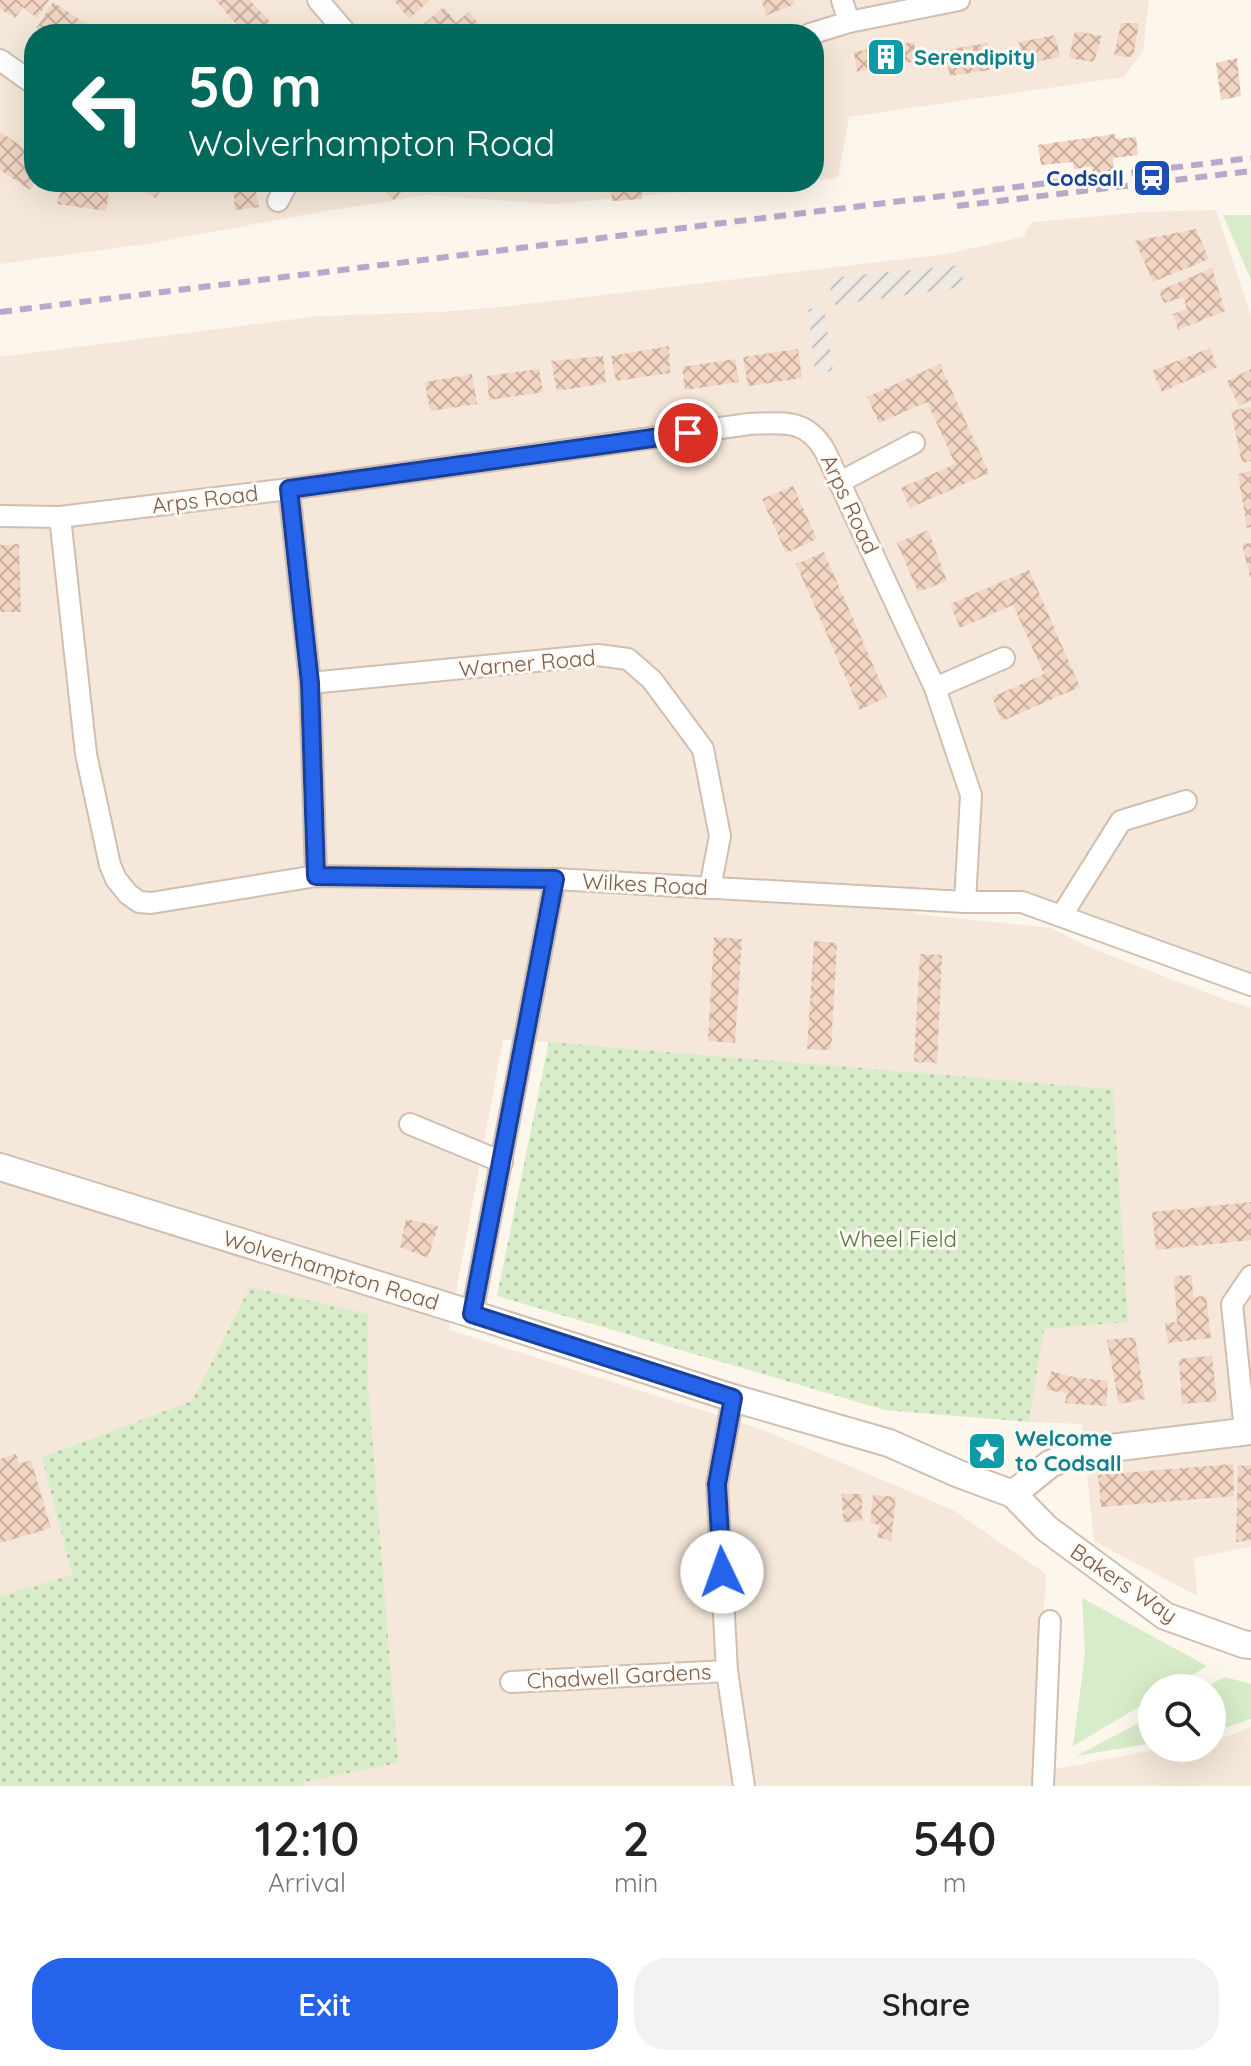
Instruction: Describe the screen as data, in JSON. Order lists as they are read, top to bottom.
{
  "streets": {
    "street": [
      "Arps Road",
      "Warner Road",
      "Wilkes Road",
      "Wolverhampton Road",
      "Bakers Way",
      "Chadwell Gardens"
    ]
  },
  "crossings": [
    ["Arps Road", "Wilkes Road"],
    ["Warner Road", "Wilkes Road"],
    ["Wolverhampton Road", "Bakers Way"]
  ],
  "parks": ["Wheel Field"],
  "places": {
    "building": ["Serendipity"],
    "station": ["Codsall"],
    "place": ["Welcome to Codsall"]
  },
  "page": {
    "turn": ["50 m", "Wolverhampton Road"],
    "eta": [
      "12:10",
      "Arrival",
      "2",
      "min",
      "540",
      "m"
    ],
    "buttons": ["Exit", "Share"]
  }
}
